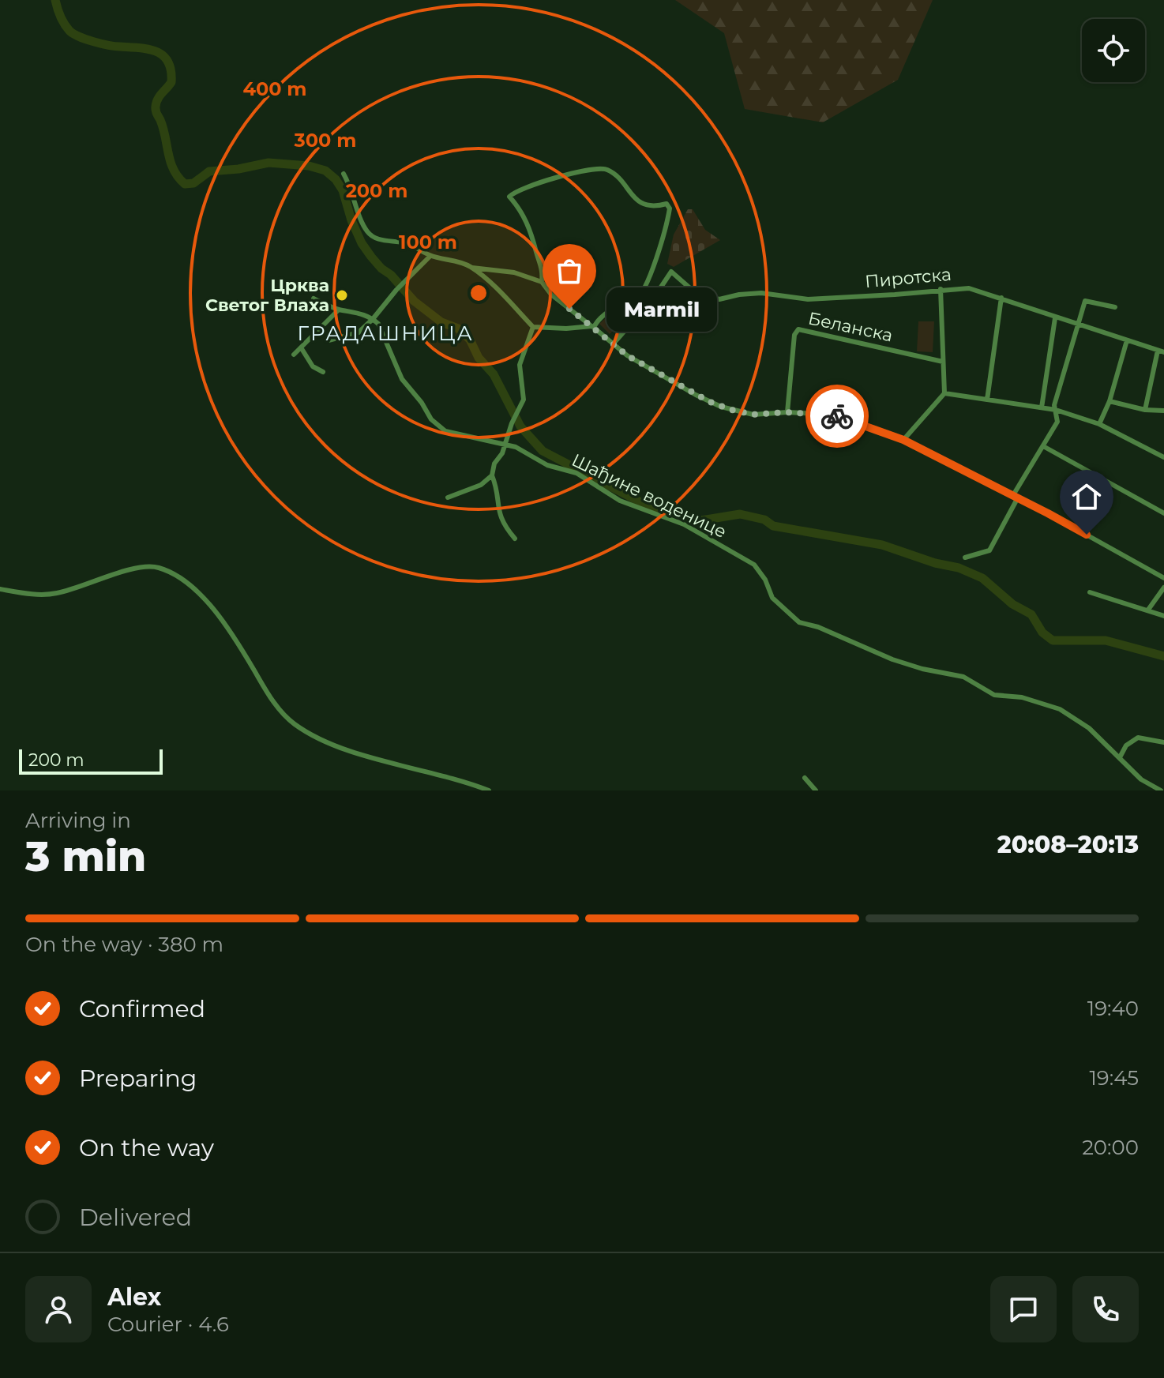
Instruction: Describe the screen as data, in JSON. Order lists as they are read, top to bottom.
{
  "streets": {
    "street": ["Пиротска", "Беланска", "Шађине воденице"]
  },
  "districts": ["ГРАДАШНИЦА"],
  "places": ["Црква Светог Влаха", "Marmil"],
  "scale_bar": "200 m",
  "page": {
    "bubble": "Marmil",
    "scale": "200 m",
    "heading": ["3 min", "Arriving in", "20:08–20:13"],
    "panel": ["Alex", "Courier · 4.6"],
    "bar": "On the way · 380 m",
    "list": [
      ["Confirmed", "19:40"],
      ["Preparing", "19:45"],
      ["On the way", "20:00"],
      "Delivered"
    ]
  },
  "rings": [
    "400 m",
    "300 m",
    "200 m",
    "100 m"
  ]
}
